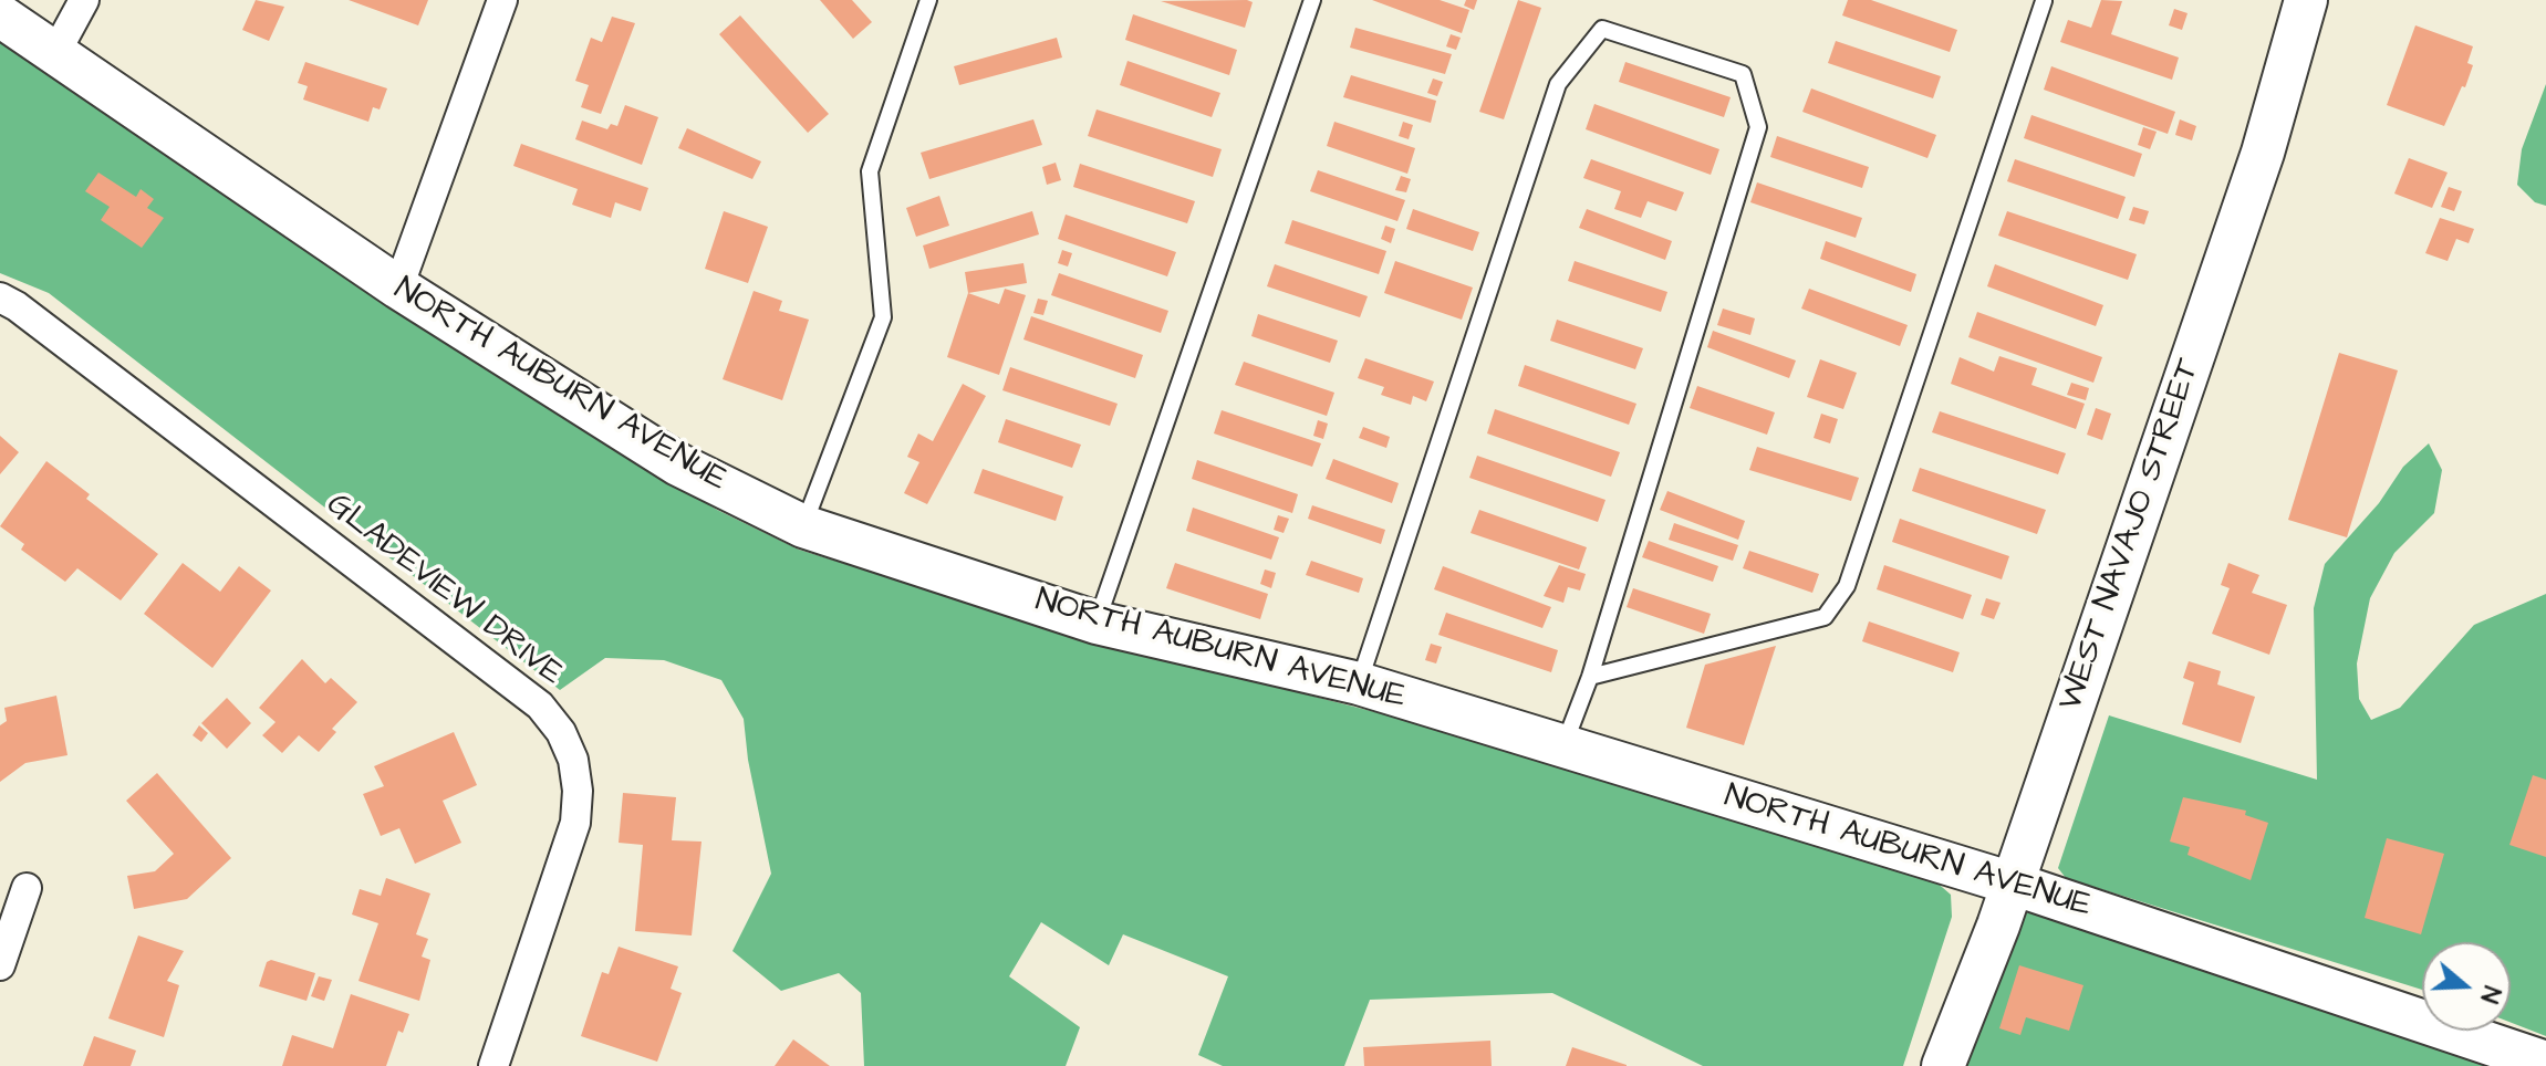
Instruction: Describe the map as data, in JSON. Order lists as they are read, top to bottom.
{
  "streets": {
    "main road": ["NORTH AUBURN AVENUE", "WEST NAVAJO STREET"],
    "street": ["GLADEVIEW DRIVE"]
  },
  "crossings": [
    ["NORTH AUBURN AVENUE", "WEST NAVAJO STREET"]
  ],
  "north": "right"
}
